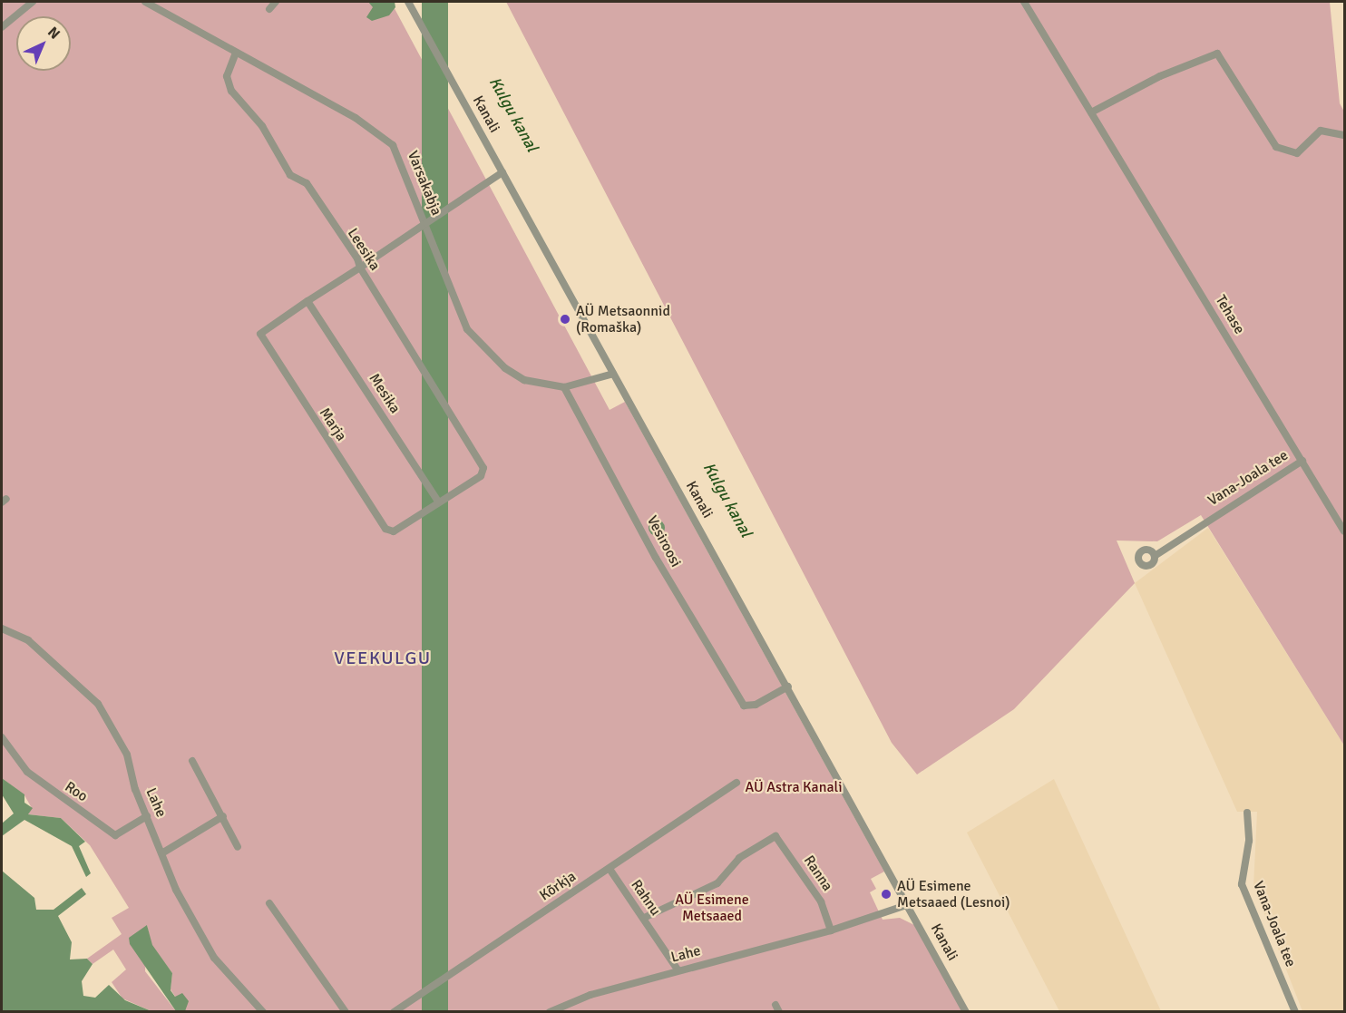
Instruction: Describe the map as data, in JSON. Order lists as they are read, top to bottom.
{
  "streets": {
    "street": [
      "Kanali",
      "Varsakabja",
      "Leesika",
      "Tehase",
      "Mesika",
      "Marja",
      "Vana-Joala tee",
      "Vesiroosi",
      "Roo",
      "Lahe",
      "Ranna",
      "Kõrkja",
      "Rahnu"
    ]
  },
  "crossings": [
    ["Kanali", "Vesiroosi"],
    ["Kanali", "Lahe"],
    ["Varsakabja", "Leesika"],
    ["Varsakabja", "Vesiroosi"],
    ["Leesika", "Mesika"],
    ["Leesika", "Marja"],
    ["Tehase", "Vana-Joala tee"],
    ["Mesika", "Marja"],
    ["Roo", "Lahe"],
    ["Lahe", "Ranna"],
    ["Lahe", "Rahnu"],
    ["Ranna", "Rahnu"],
    ["Kõrkja", "Rahnu"]
  ],
  "districts": ["VEEKULGU"],
  "water": ["Kulgu kanal"],
  "parks": ["AÜ Astra Kanali", "AÜ Esimene Metsaaed"],
  "places": ["AÜ Metsaonnid (Romaška)", "AÜ Esimene Metsaaed (Lesnoi)"],
  "north": "top right"
}
